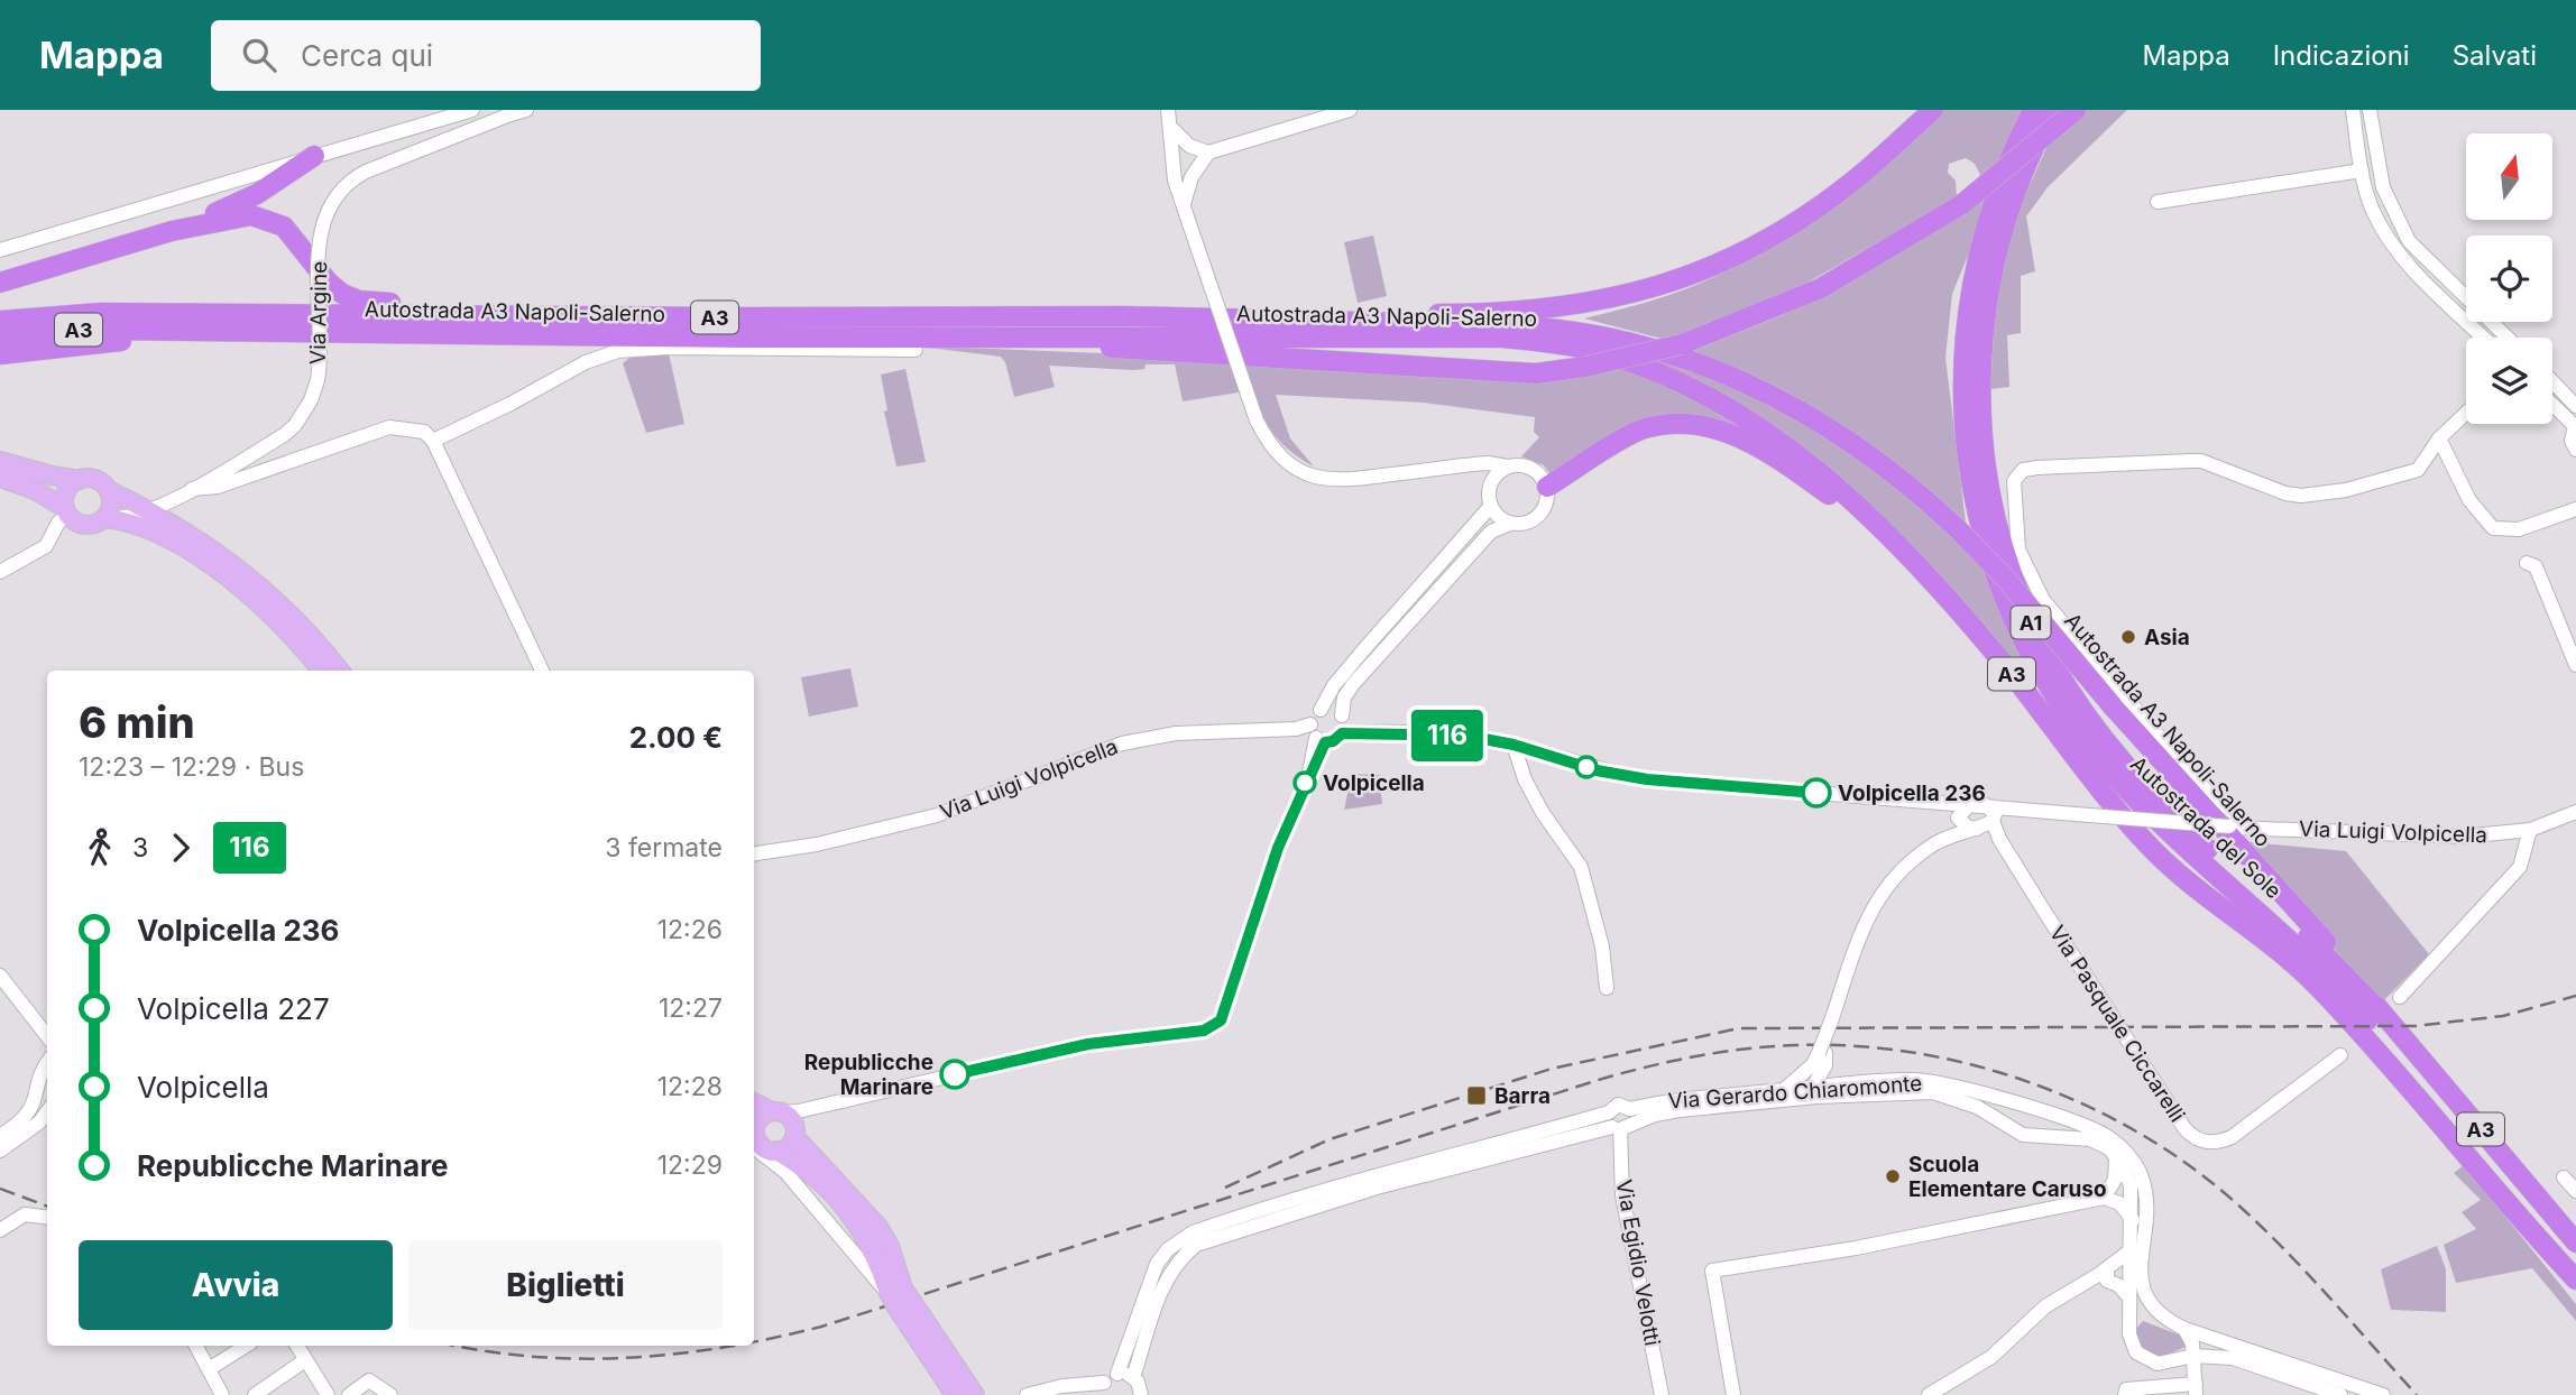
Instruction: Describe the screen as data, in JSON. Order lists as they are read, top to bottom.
{
  "streets": {
    "highway": [
      "Autostrada A3 Napoli-Salerno",
      "A3",
      "A1",
      "Autostrada del Sole"
    ],
    "street": [
      "Via Argine",
      "Via Luigi Volpicella",
      "Via Pasquale Ciccarelli",
      "Via Gerardo Chiaromonte",
      "Via Egidio Velotti"
    ]
  },
  "crossings": [
    ["Autostrada A3 Napoli-Salerno", "Autostrada del Sole"],
    ["Via Luigi Volpicella", "Via Pasquale Ciccarelli"],
    ["Via Gerardo Chiaromonte", "Via Egidio Velotti"]
  ],
  "places": {
    "other": [
      "Asia",
      "Volpicella",
      "Volpicella 236",
      "Republicche Marinare",
      "Scuola Elementare Caruso"
    ],
    "transit": ["Barra"]
  },
  "lines": ["bus line 116"],
  "north": "top",
  "page": {
    "header": "Mappa",
    "search": "Cerca qui",
    "nav": ["Mappa", "Indicazioni", "Salvati"],
    "on_map": "116",
    "heading": ["6 min", "12:23 – 12:29 · Bus", "2.00 €"],
    "legs": ["3", "116", "3 fermate"],
    "list": [
      {
        "name": "Volpicella 236",
        "value": "12:26"
      },
      {
        "name": "Volpicella 227",
        "value": "12:27"
      },
      {
        "name": "Volpicella",
        "value": "12:28"
      },
      {
        "name": "Republicche Marinare",
        "value": "12:29"
      }
    ],
    "buttons": ["Avvia", "Biglietti"]
  }
}
